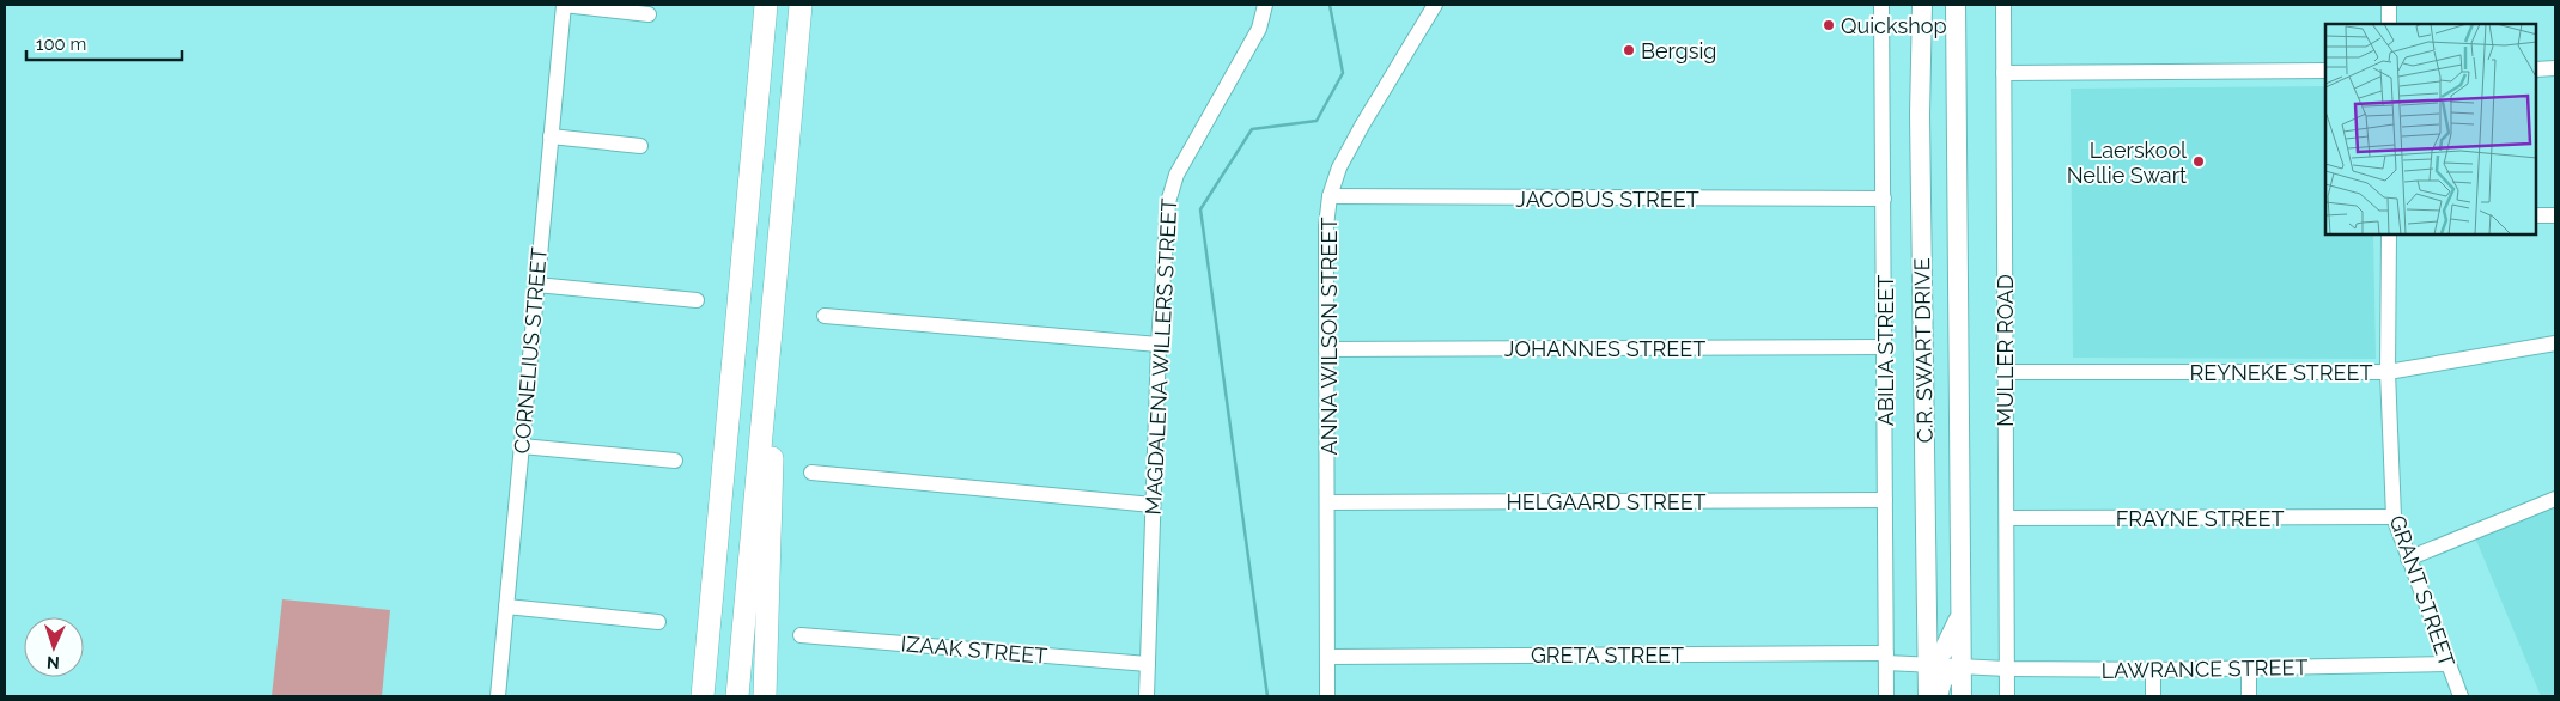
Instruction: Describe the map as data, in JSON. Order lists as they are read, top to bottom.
{
  "streets": {
    "main road": ["C.R. SWART DRIVE"],
    "street": [
      "JACOBUS STREET",
      "ANNA WILSON STREET",
      "JOHANNES STREET",
      "CORNELIUS STREET",
      "ABILIA STREET",
      "MULLER ROAD",
      "MAGDALENA WILLERS STREET",
      "REYNEKE STREET",
      "HELGAARD STREET",
      "FRAYNE STREET",
      "GRANT STREET",
      "IZAAK STREET",
      "GRETA STREET",
      "LAWRANCE STREET"
    ]
  },
  "crossings": [
    ["JACOBUS STREET", "ANNA WILSON STREET"],
    ["JACOBUS STREET", "ABILIA STREET"],
    ["ANNA WILSON STREET", "JOHANNES STREET"],
    ["ANNA WILSON STREET", "HELGAARD STREET"],
    ["ANNA WILSON STREET", "GRETA STREET"],
    ["JOHANNES STREET", "ABILIA STREET"],
    ["ABILIA STREET", "HELGAARD STREET"],
    ["ABILIA STREET", "GRETA STREET"],
    ["C.R. SWART DRIVE", "GRETA STREET"],
    ["C.R. SWART DRIVE", "LAWRANCE STREET"],
    ["MULLER ROAD", "REYNEKE STREET"],
    ["MULLER ROAD", "FRAYNE STREET"],
    ["MULLER ROAD", "LAWRANCE STREET"],
    ["MAGDALENA WILLERS STREET", "IZAAK STREET"],
    ["REYNEKE STREET", "GRANT STREET"],
    ["FRAYNE STREET", "GRANT STREET"],
    ["GRANT STREET", "LAWRANCE STREET"],
    ["GRETA STREET", "LAWRANCE STREET"]
  ],
  "places": ["Quickshop", "Bergsig", "Laerskool Nellie Swart"],
  "scale_bar": "100 m",
  "north": "bottom"
}
